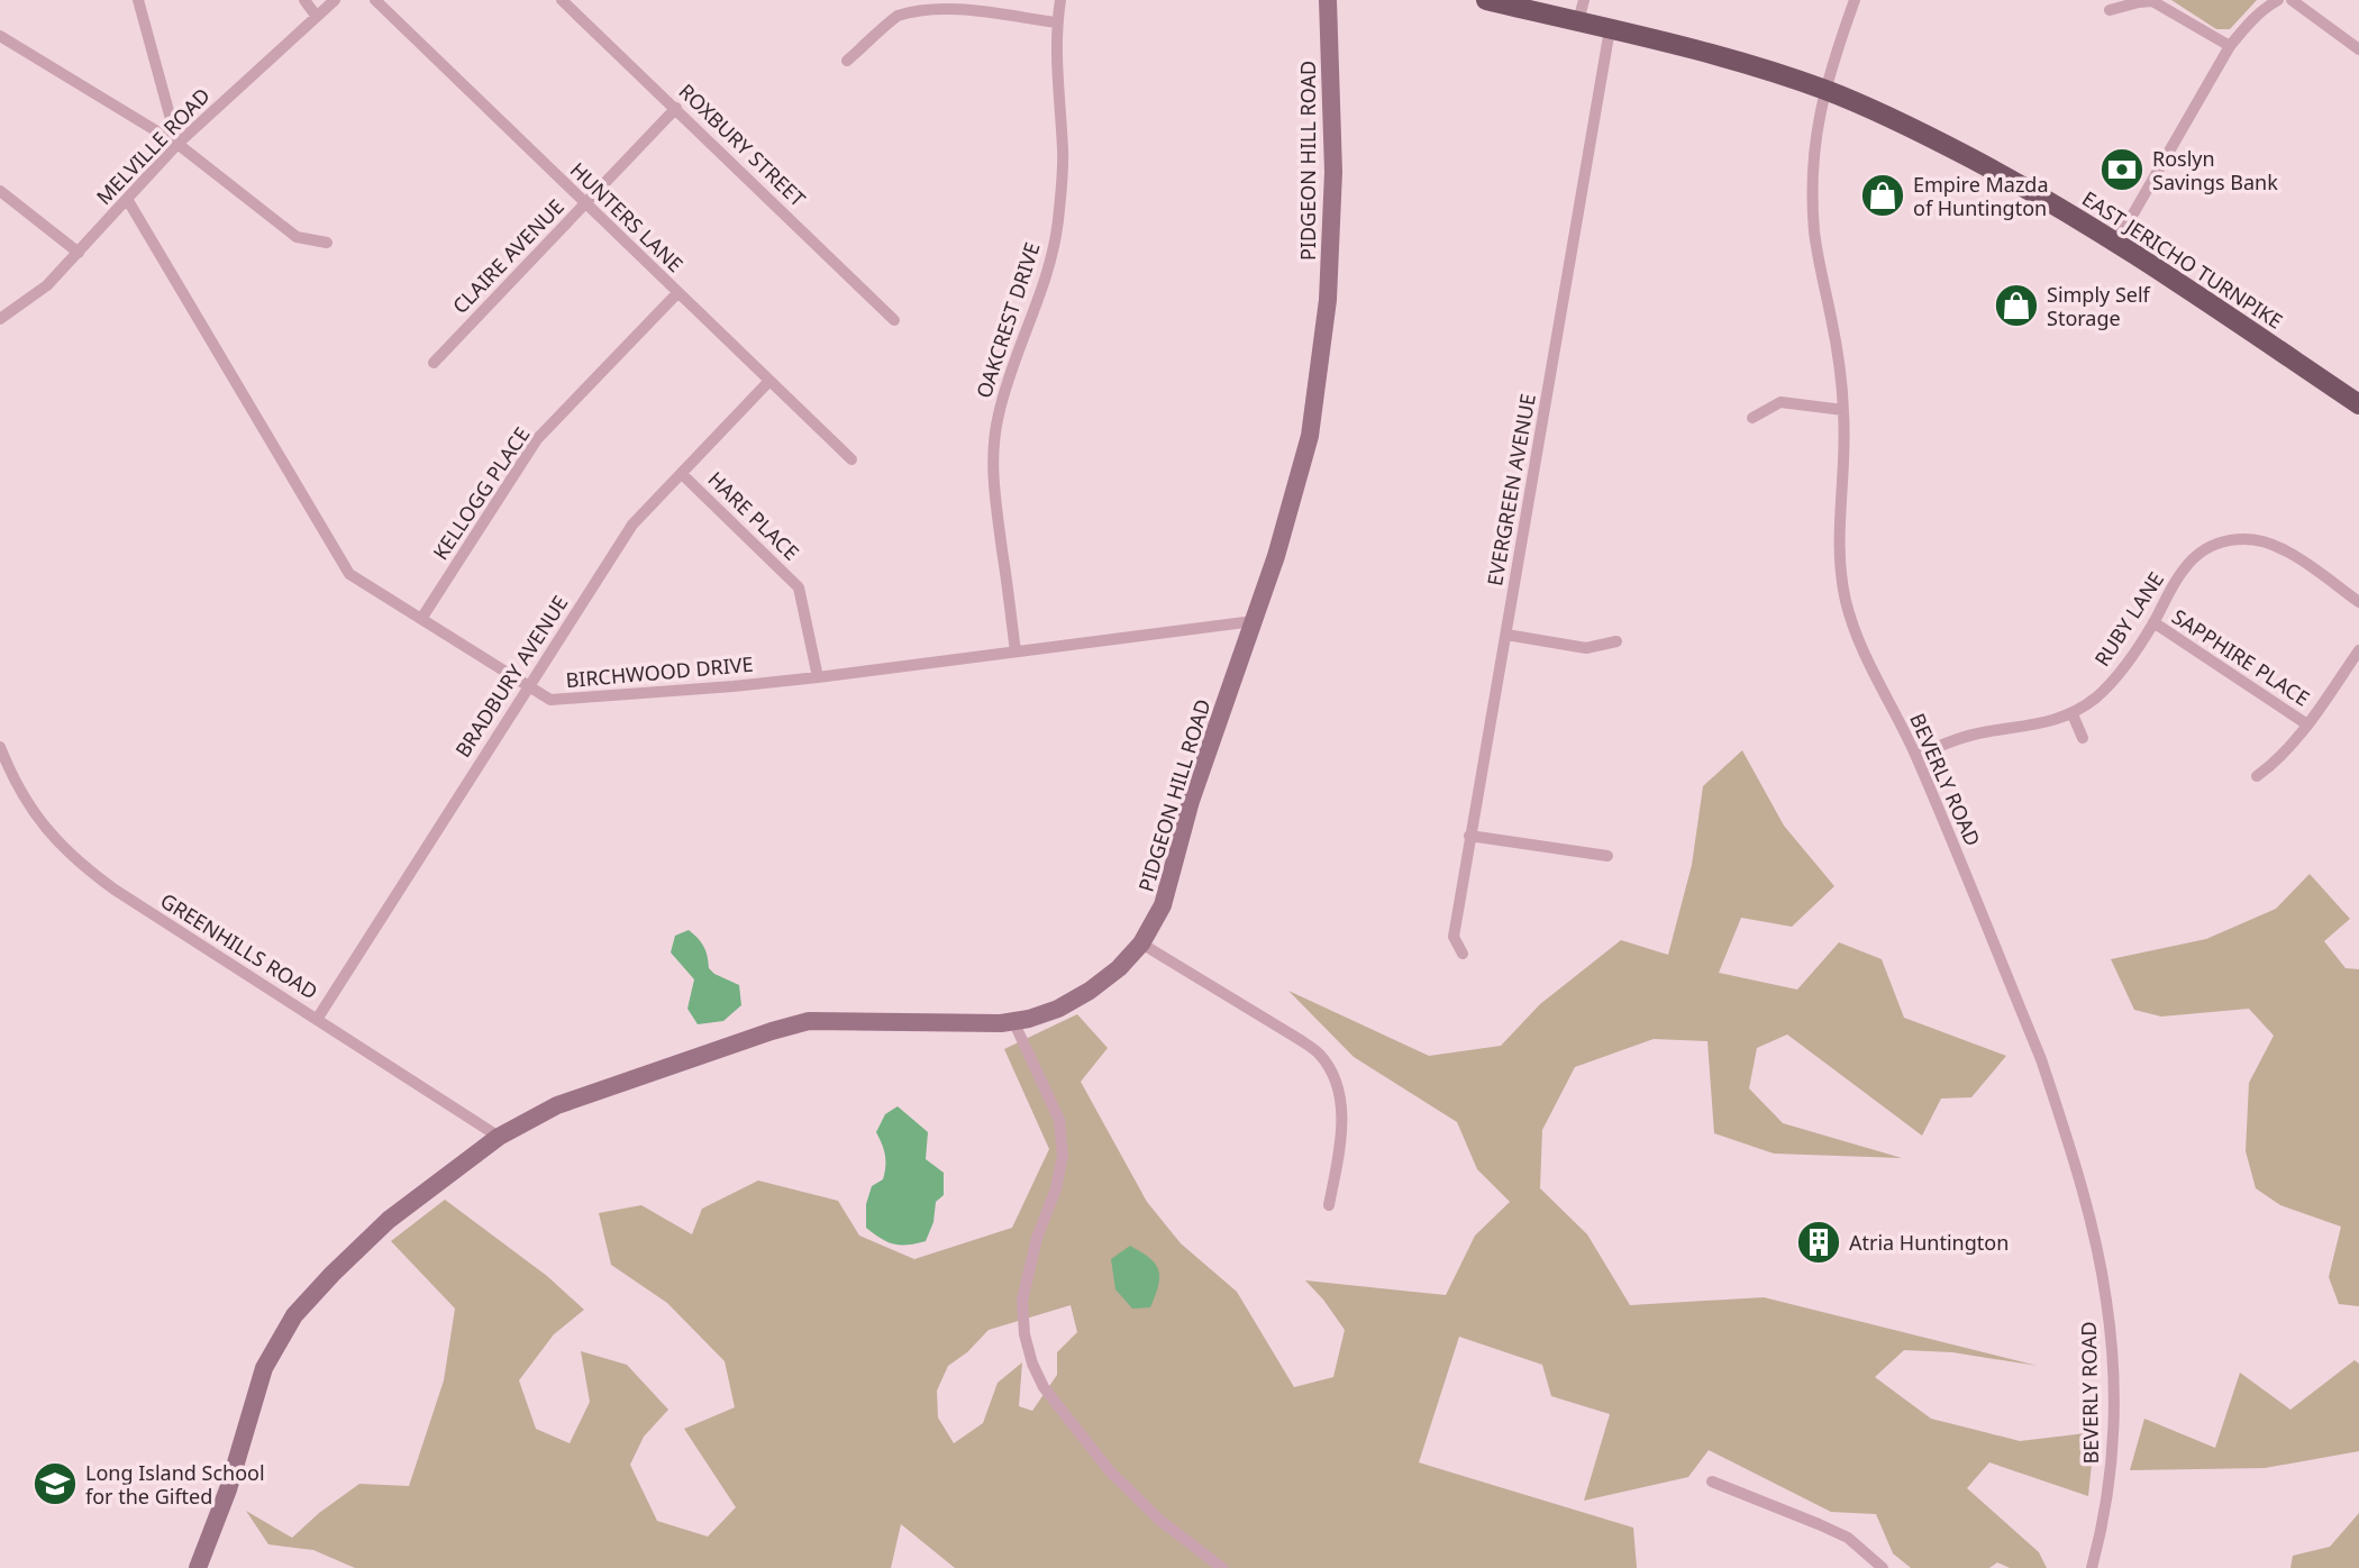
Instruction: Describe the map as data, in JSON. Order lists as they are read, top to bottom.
{
  "streets": {
    "main road": ["EAST JERICHO TURNPIKE"],
    "street": [
      "ROXBURY STREET",
      "MELVILLE ROAD",
      "PIDGEON HILL ROAD",
      "HUNTERS LANE",
      "CLAIRE AVENUE",
      "OAKCREST DRIVE",
      "EVERGREEN AVENUE",
      "KELLOGG PLACE",
      "HARE PLACE",
      "RUBY LANE",
      "SAPPHIRE PLACE",
      "BIRCHWOOD DRIVE",
      "BRADBURY AVENUE",
      "BEVERLY ROAD",
      "GREENHILLS ROAD"
    ]
  },
  "crossings": [
    ["ROXBURY STREET", "CLAIRE AVENUE"],
    ["MELVILLE ROAD", "BIRCHWOOD DRIVE"],
    ["PIDGEON HILL ROAD", "BIRCHWOOD DRIVE"],
    ["PIDGEON HILL ROAD", "GREENHILLS ROAD"],
    ["HUNTERS LANE", "CLAIRE AVENUE"],
    ["HUNTERS LANE", "KELLOGG PLACE"],
    ["HUNTERS LANE", "BRADBURY AVENUE"],
    ["EAST JERICHO TURNPIKE", "EVERGREEN AVENUE"],
    ["EAST JERICHO TURNPIKE", "BEVERLY ROAD"],
    ["OAKCREST DRIVE", "BIRCHWOOD DRIVE"],
    ["KELLOGG PLACE", "BIRCHWOOD DRIVE"],
    ["HARE PLACE", "BIRCHWOOD DRIVE"],
    ["HARE PLACE", "BRADBURY AVENUE"],
    ["RUBY LANE", "SAPPHIRE PLACE"],
    ["RUBY LANE", "BEVERLY ROAD"],
    ["BIRCHWOOD DRIVE", "BRADBURY AVENUE"],
    ["BRADBURY AVENUE", "GREENHILLS ROAD"]
  ],
  "places": {
    "bank": ["Roslyn Savings Bank"],
    "shop": ["Empire Mazda of Huntington", "Simply Self Storage"],
    "building": ["Atria Huntington"],
    "school or university": ["Long Island School for the Gifted"]
  }
}
